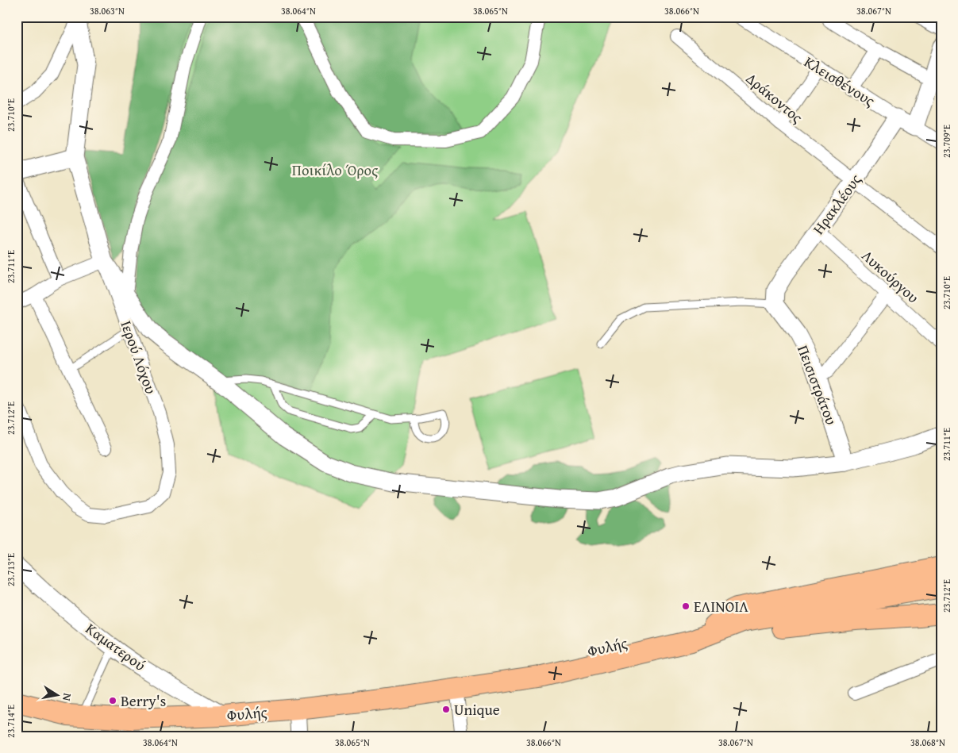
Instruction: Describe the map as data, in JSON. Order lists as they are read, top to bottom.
{
  "streets": {
    "main road": ["Φυλής"],
    "street": [
      "Κλεισθένους",
      "Δράκοντος",
      "Ηρακλέους",
      "Λυκούργου",
      "Ιερού Λόχου",
      "Πεισιστράτου",
      "Καματερού"
    ]
  },
  "crossings": [
    ["Κλεισθένους", "Ηρακλέους"],
    ["Δράκοντος", "Ηρακλέους"],
    ["Ηρακλέους", "Λυκούργου"],
    ["Ηρακλέους", "Πεισιστράτου"],
    ["Καματερού", "Φυλής"]
  ],
  "parks": ["Ποικίλο Όρος"],
  "places": ["ΕΛΙΝΟΙΛ", "Berry's", "Unique"],
  "north": "right",
  "coordinates": [
    "38.063°N",
    "38.064°N",
    "38.065°N",
    "38.066°N",
    "38.067°N",
    "23.710°E",
    "23.709°E",
    "23.711°E",
    "23.712°E",
    "23.713°E",
    "23.714°E",
    "38.068°N"
  ]
}
